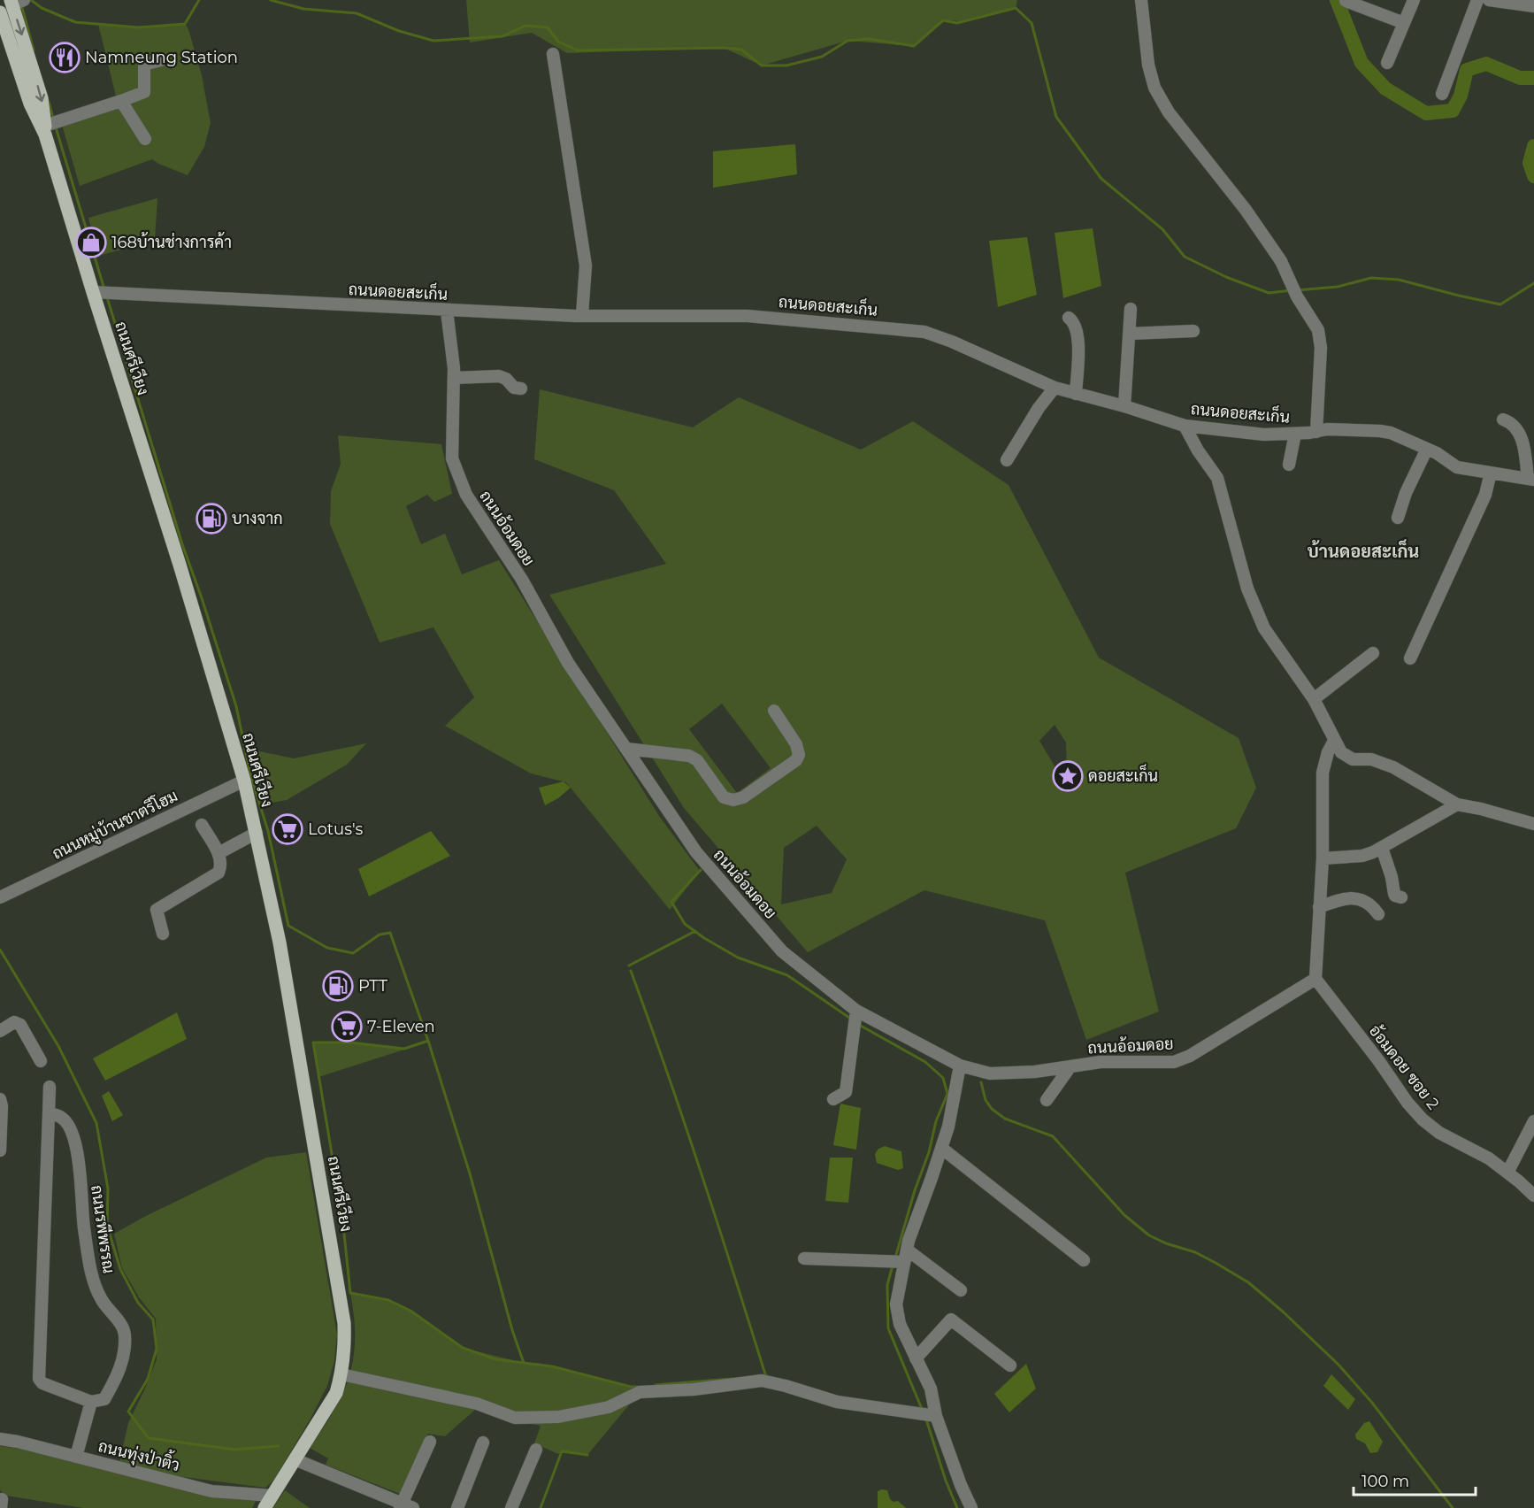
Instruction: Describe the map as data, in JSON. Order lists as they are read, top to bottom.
{
  "streets": {
    "main road": ["ถนนศรีเวียง"],
    "street": [
      "ถนนดอยสะเก็น",
      "ถนนอ้อมดอย",
      "ถนนหมู่บ้านชาตรีโฮม",
      "อ้อมดอย ซอย 2",
      "ถนนรพีพรรณ",
      "ถนนทุ่งป่าติ้ว"
    ]
  },
  "crossings": [
    ["ถนนดอยสะเก็น", "ถนนศรีเวียง"],
    ["ถนนดอยสะเก็น", "ถนนอ้อมดอย"],
    ["ถนนศรีเวียง", "ถนนหมู่บ้านชาตรีโฮม"],
    ["ถนนศรีเวียง", "ถนนทุ่งป่าติ้ว"],
    ["ถนนอ้อมดอย", "อ้อมดอย ซอย 2"]
  ],
  "districts": ["บ้านดอยสะเก็น"],
  "places": {
    "restaurant": ["Namneung Station"],
    "shop": ["168บ้านช่างการค้า"],
    "fuel station": ["บางจาก", "PTT"],
    "place": ["ดอยสะเก็น"],
    "supermarket": ["Lotus's", "7-Eleven"]
  },
  "scale_bar": "100 m"
}
